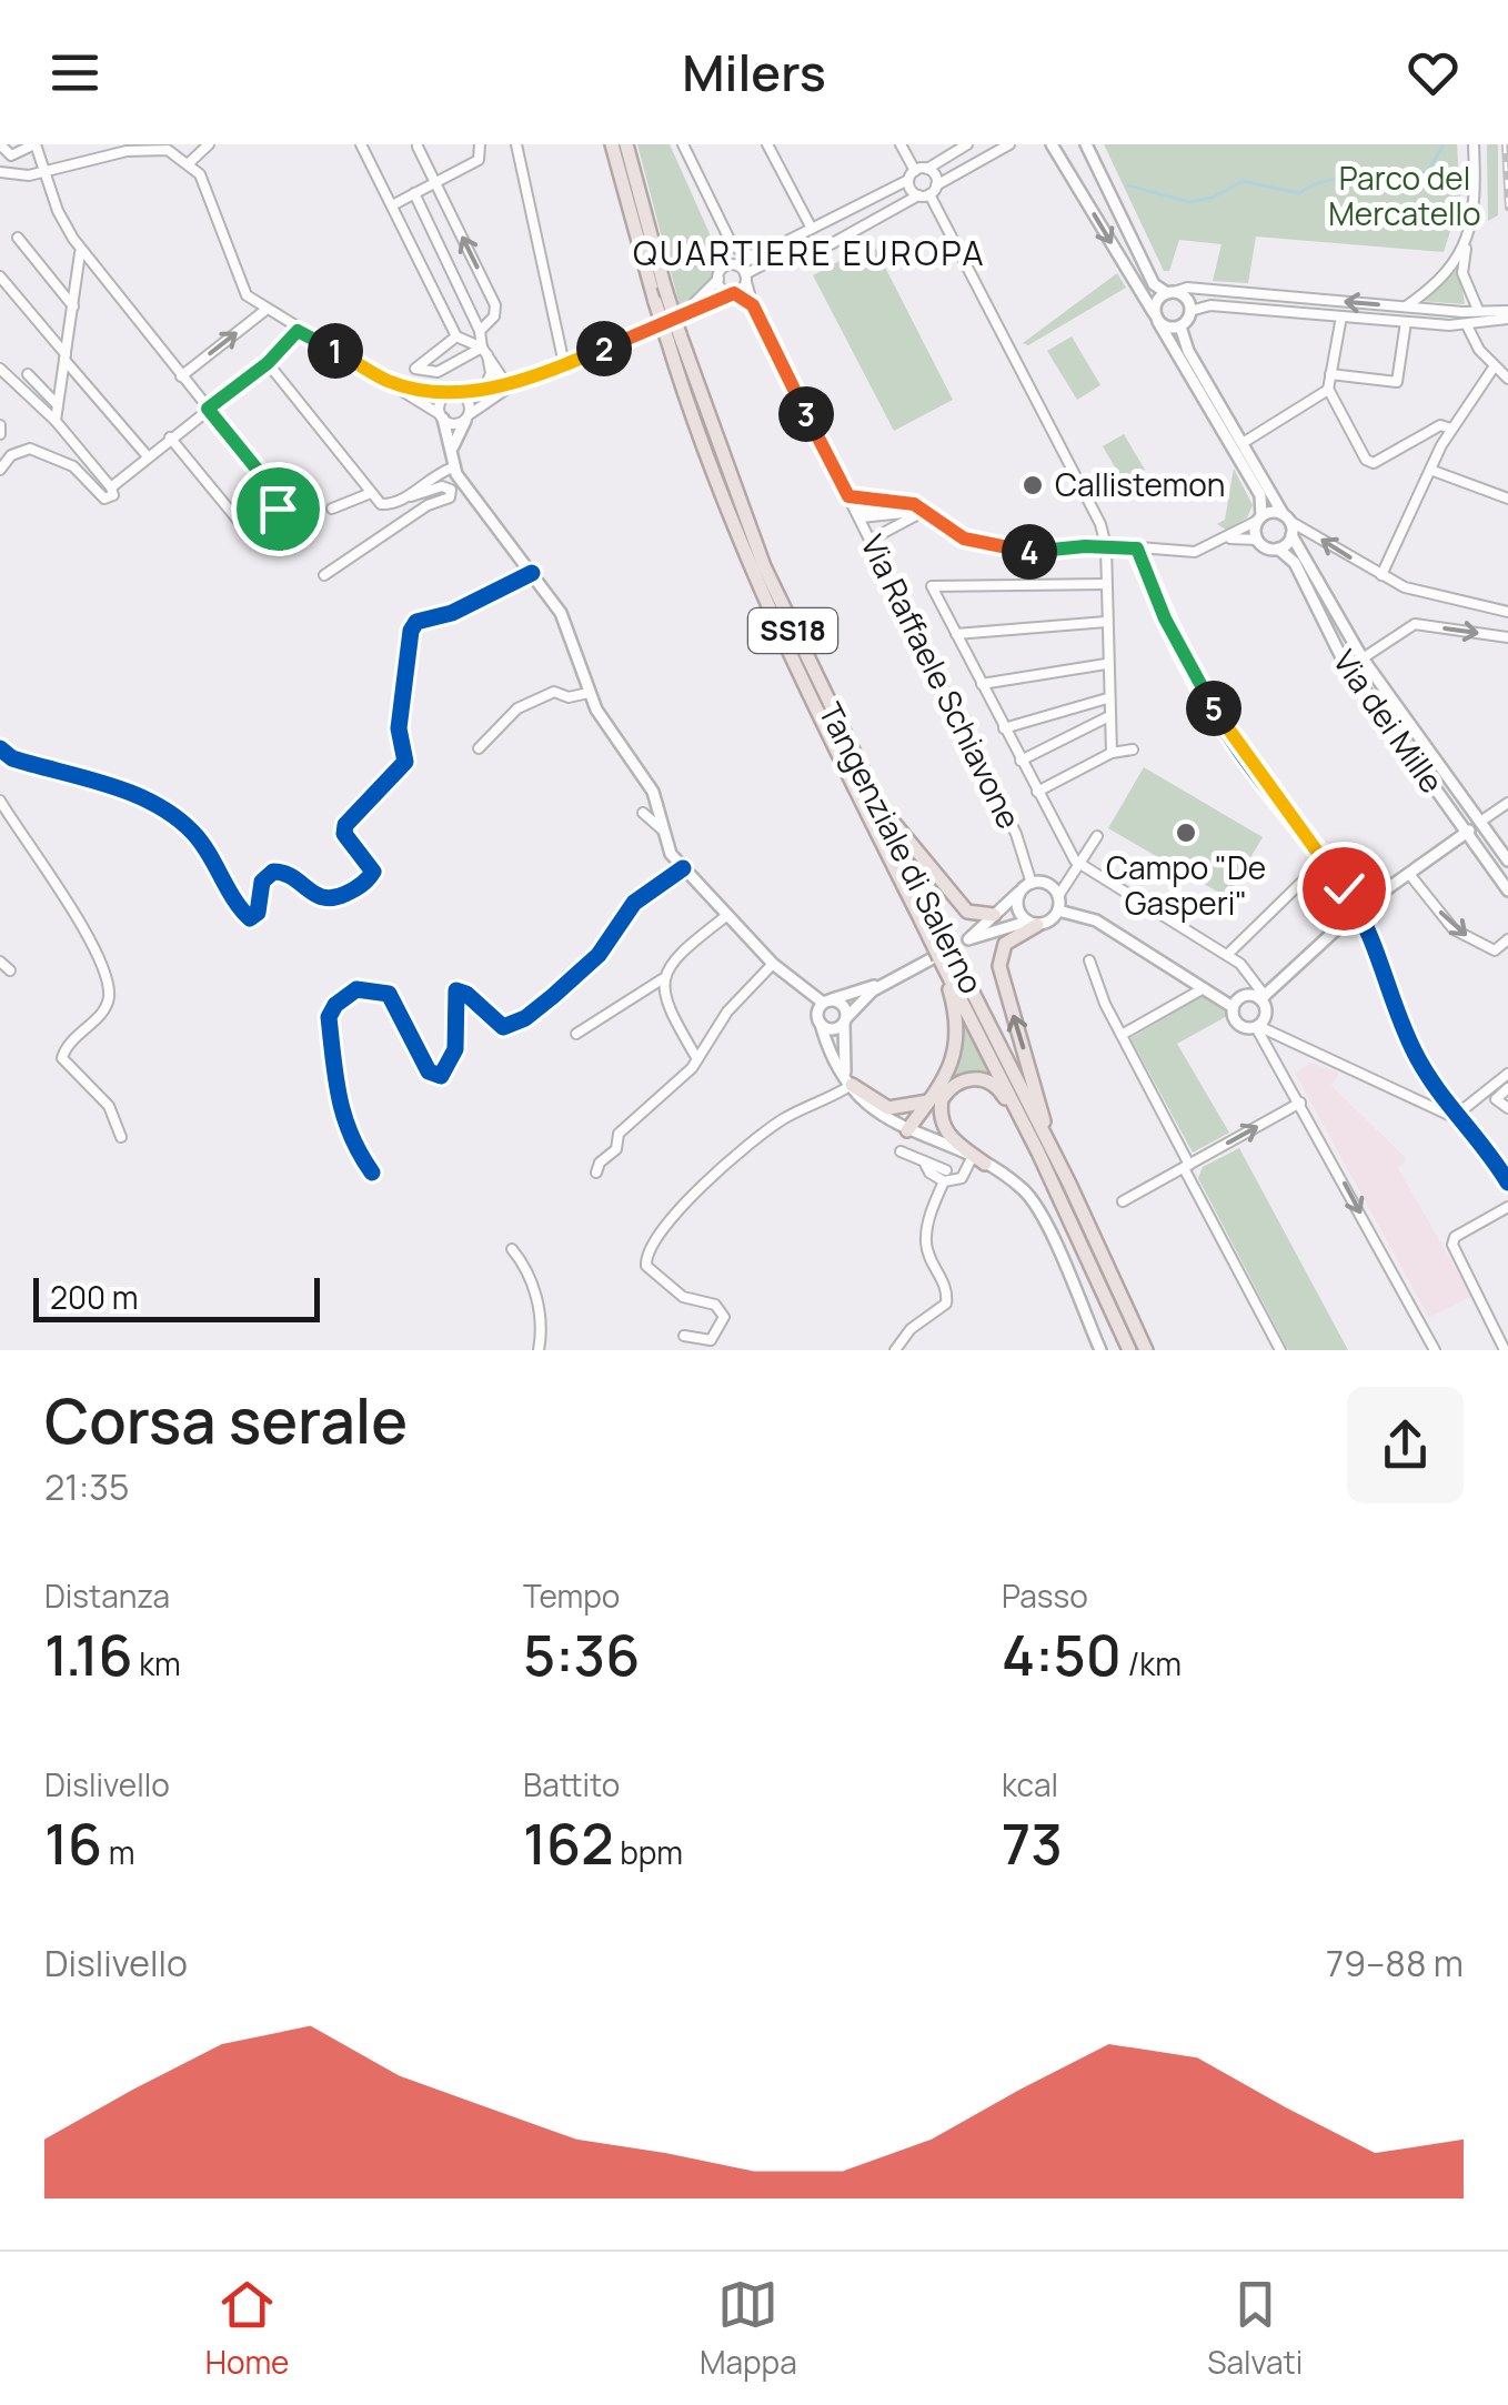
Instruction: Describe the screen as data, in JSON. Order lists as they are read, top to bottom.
{
  "streets": {
    "highway": ["SS18", "Tangenziale di Salerno"],
    "street": ["Via Raffaele Schiavone", "Via dei Mille"]
  },
  "districts": ["QUARTIERE EUROPA"],
  "parks": ["Parco del Mercatello"],
  "places": ["Callistemon", "Campo \"De Gasperi\""],
  "scale_bar": "200 m",
  "page": {
    "header": "Milers",
    "pins": [
      "2",
      "1",
      "3",
      "4",
      "5"
    ],
    "scale": "200 m",
    "heading": ["Corsa serale", "21:35"],
    "stats": [
      ["Distanza", "1.16 km"],
      ["Tempo", "5:36"],
      ["Passo", "4:50 /km"],
      ["Dislivello", "16 m"],
      ["Battito", "162 bpm"],
      ["kcal", "73"]
    ],
    "chart": ["Dislivello", "79–88 m"],
    "tabs": ["Home", "Mappa", "Salvati"]
  }
}
